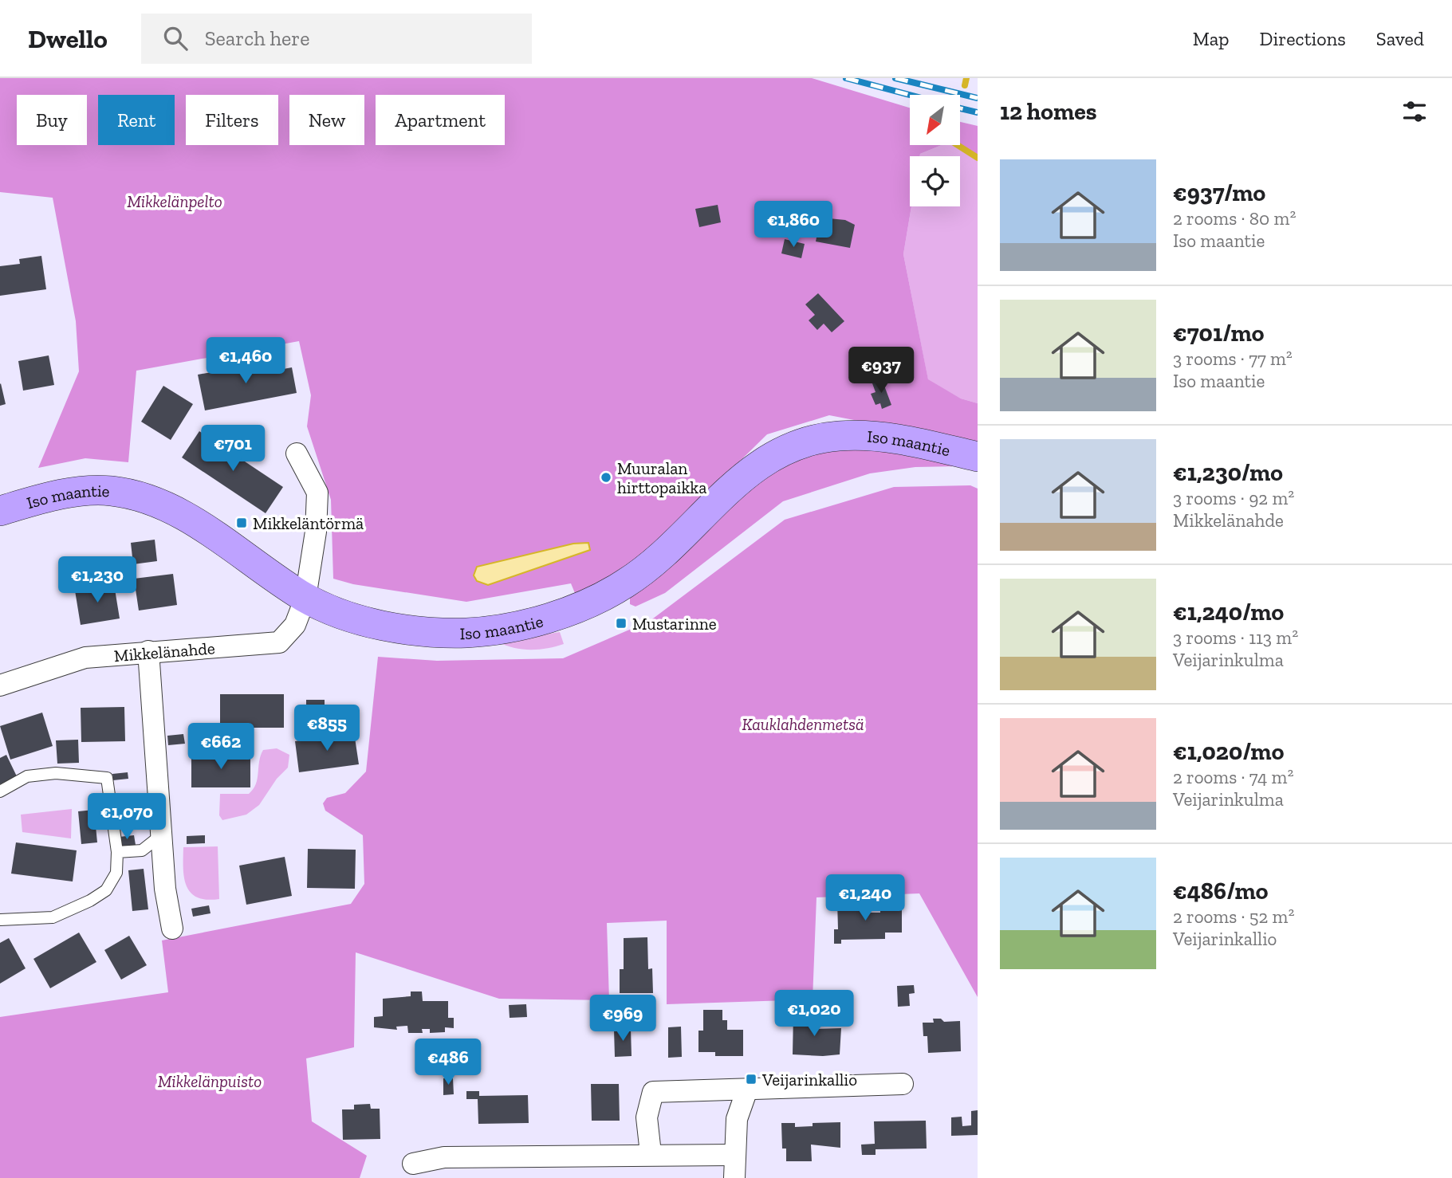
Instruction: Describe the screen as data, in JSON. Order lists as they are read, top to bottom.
{
  "streets": {
    "main road": ["Iso maantie"],
    "street": ["Mikkelänahde"]
  },
  "crossings": [
    ["Iso maantie", "Mikkelänahde"]
  ],
  "parks": ["Mikkelänpelto", "Kauklahdenmetsä", "Mikkelänpuisto"],
  "places": {
    "other": ["Muuralan hirttopaikka"],
    "transit": ["Mikkeläntörmä", "Mustarinne", "Veijarinkallio"]
  },
  "north": "bottom left",
  "page": {
    "header": "Dwello",
    "search": "Search here",
    "nav": ["Map", "Directions", "Saved"],
    "heading": "12 homes",
    "chip": [
      "Buy",
      "Rent",
      "Filters",
      "New",
      "Apartment"
    ],
    "list": [
      {
        "name": "€937/mo",
        "note": "2 rooms · 80 m² · Iso maantie"
      },
      {
        "name": "€701/mo",
        "note": "3 rooms · 77 m² · Iso maantie"
      },
      {
        "name": "€1,230/mo",
        "note": "3 rooms · 92 m² · Mikkelänahde"
      },
      {
        "name": "€1,240/mo",
        "note": "3 rooms · 113 m² · Veijarinkulma"
      },
      {
        "name": "€1,020/mo",
        "note": "2 rooms · 74 m² · Veijarinkulma"
      },
      {
        "name": "€486/mo",
        "note": "2 rooms · 52 m² · Veijarinkallio"
      }
    ],
    "price": [
      "€1,860",
      "€1,460",
      "€937",
      "€701",
      "€1,230",
      "€855",
      "€662",
      "€1,070",
      "€1,240",
      "€1,020",
      "€969",
      "€486"
    ]
  }
}
